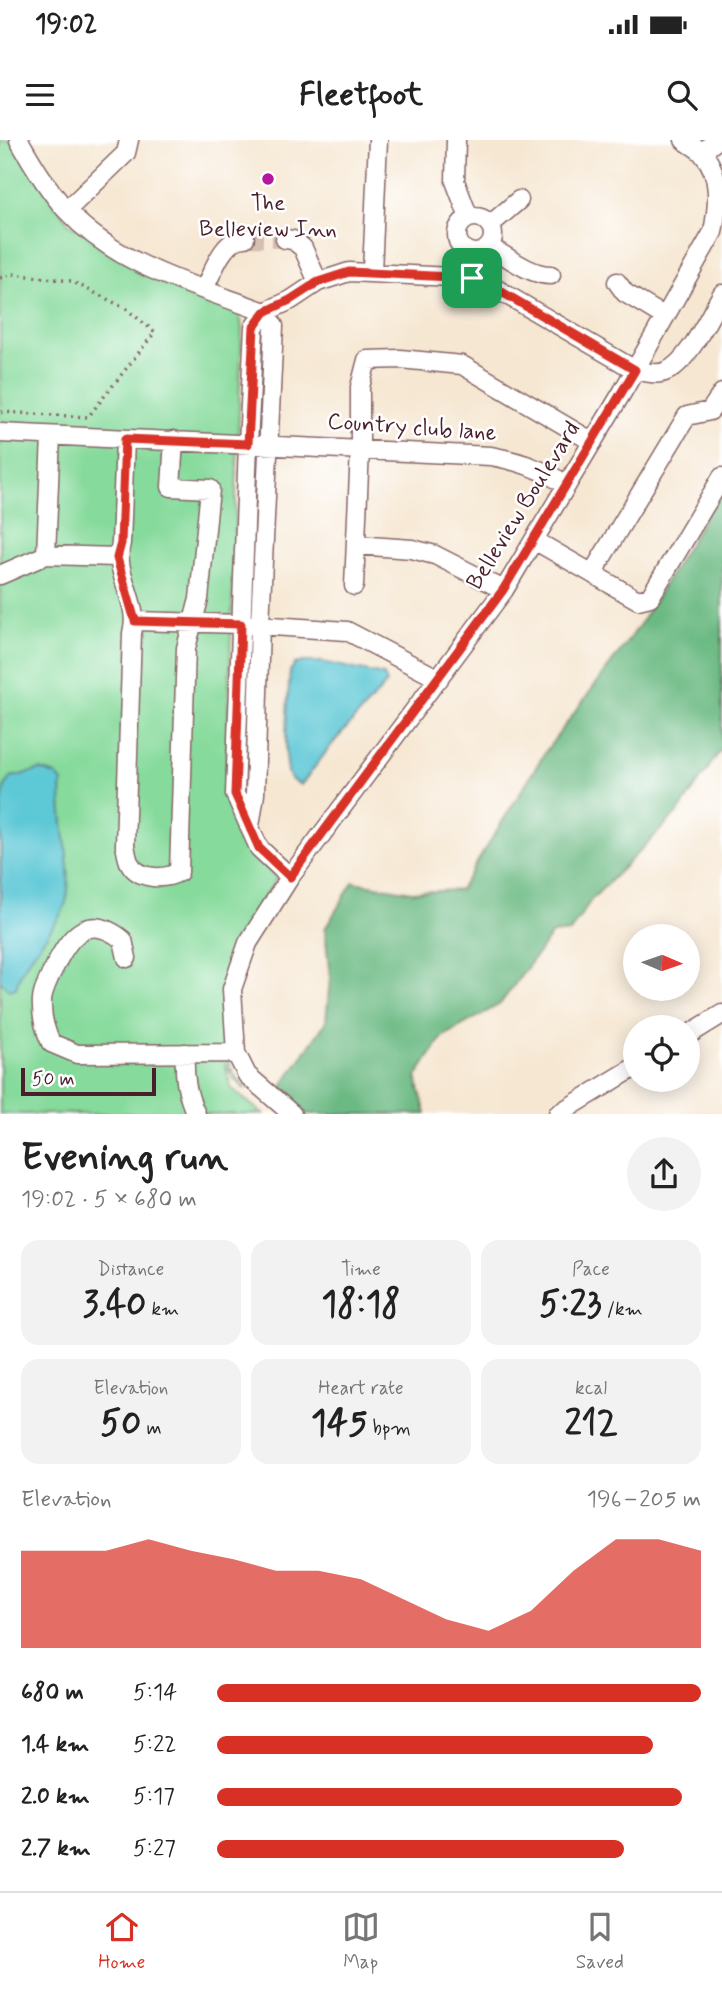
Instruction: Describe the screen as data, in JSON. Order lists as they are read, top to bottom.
{
  "streets": {
    "street": ["Country club lane", "Belleview Boulevard"]
  },
  "crossings": [
    ["Country club lane", "Belleview Boulevard"]
  ],
  "places": ["The Belleview Inn"],
  "scale_bar": "50 m",
  "north": "right",
  "page": {
    "status": "19:02",
    "header": "Fleetfoot",
    "scale": "50 m",
    "heading": ["Evening run", "19:02 · 5 × 680 m"],
    "stats": [
      ["Distance", "3.40 km"],
      ["Time", "18:18"],
      ["Pace", "5:23 /km"],
      ["Elevation", "50 m"],
      ["Heart rate", "145 bpm"],
      ["kcal", "212"]
    ],
    "chart": ["Elevation", "196–205 m"],
    "list": [
      {
        "name": "680 m",
        "note": "5:14"
      },
      {
        "name": "1.4 km",
        "note": "5:22"
      },
      {
        "name": "2.0 km",
        "note": "5:17"
      },
      {
        "name": "2.7 km",
        "note": "5:27"
      }
    ],
    "tabs": ["Home", "Map", "Saved"]
  }
}
